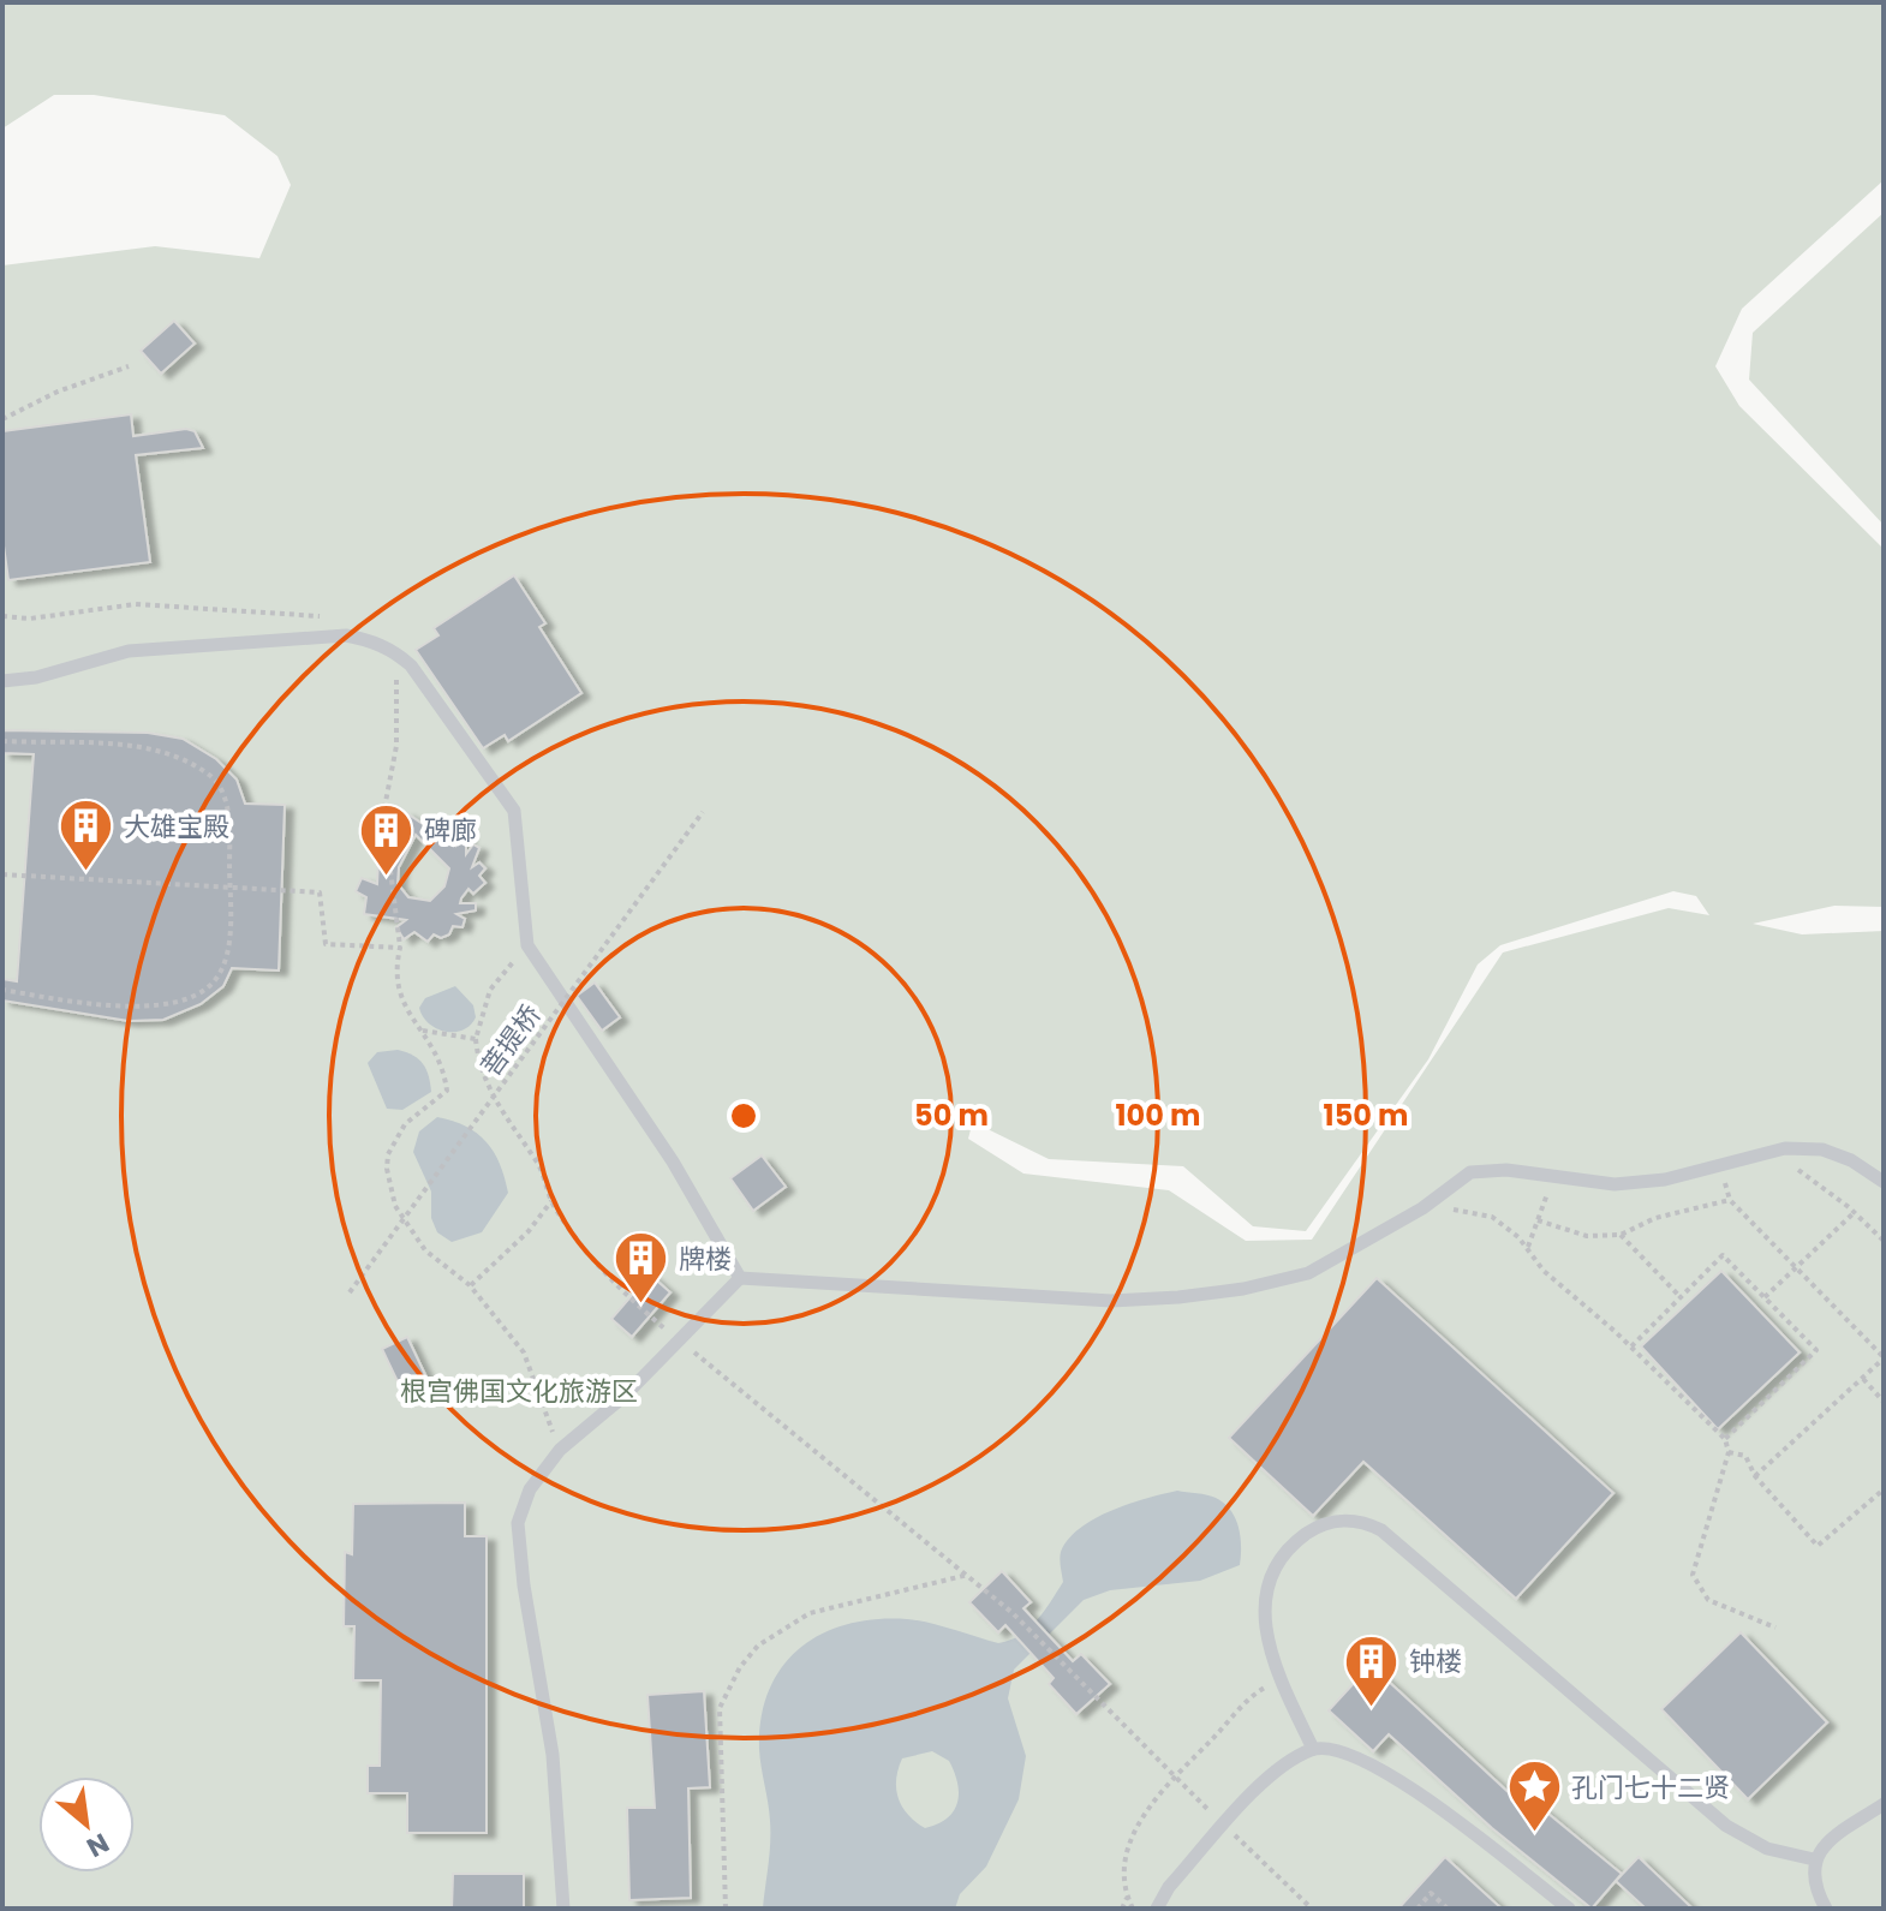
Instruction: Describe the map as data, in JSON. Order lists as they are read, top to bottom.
{
  "streets": {
    "path": ["菩提桥"]
  },
  "parks": ["根宫佛国文化旅游区"],
  "places": {
    "building": [
      "大雄宝殿",
      "碑廊",
      "牌楼",
      "钟楼"
    ],
    "place": ["孔门七十二贤"]
  },
  "north": "bottom right",
  "rings": ["50 m", "100 m", "150 m"]
}
